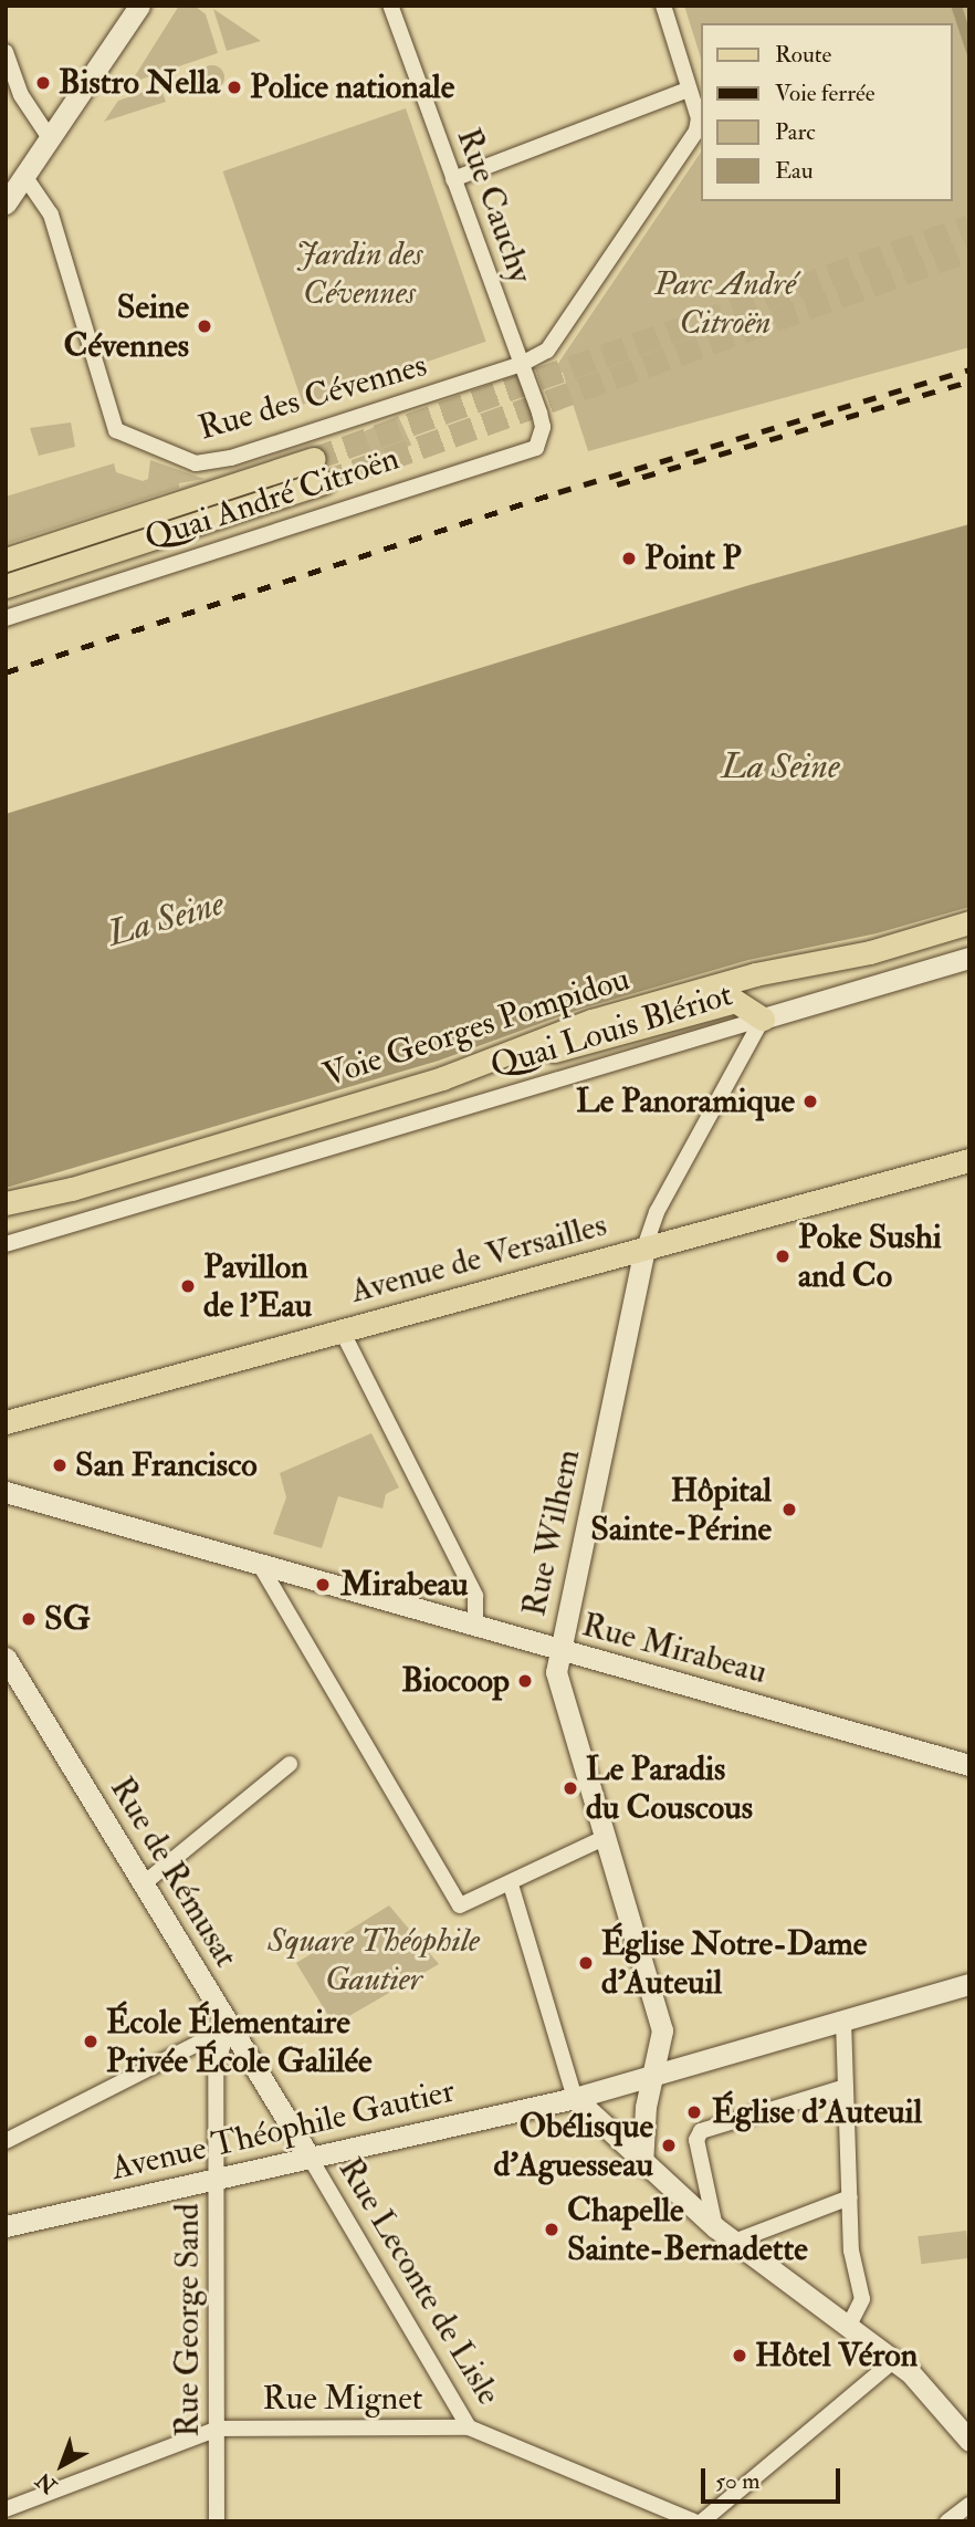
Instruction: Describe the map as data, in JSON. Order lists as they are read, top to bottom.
{
  "streets": {
    "main road": ["Quai André Citroën", "Voie Georges Pompidou", "Avenue de Versailles"],
    "street": [
      "Rue Cauchy",
      "Rue des Cévennes",
      "Quai Louis Blériot",
      "Rue Wilhem",
      "Rue Mirabeau",
      "Rue de Rémusat",
      "Avenue Théophile Gautier",
      "Rue Leconte de Lisle",
      "Rue George Sand",
      "Rue Mignet"
    ]
  },
  "crossings": [
    ["Rue Cauchy", "Rue des Cévennes"],
    ["Rue Cauchy", "Quai André Citroën"],
    ["Quai Louis Blériot", "Rue Wilhem"],
    ["Avenue de Versailles", "Rue Wilhem"],
    ["Rue Wilhem", "Rue Mirabeau"],
    ["Rue Wilhem", "Avenue Théophile Gautier"],
    ["Rue de Rémusat", "Avenue Théophile Gautier"],
    ["Rue de Rémusat", "Rue Leconte de Lisle"],
    ["Rue de Rémusat", "Rue George Sand"],
    ["Avenue Théophile Gautier", "Rue Leconte de Lisle"],
    ["Avenue Théophile Gautier", "Rue George Sand"],
    ["Rue Leconte de Lisle", "Rue Mignet"],
    ["Rue George Sand", "Rue Mignet"]
  ],
  "water": ["La Seine"],
  "parks": ["Jardin des Cévennes", "Parc André Citroën", "Square Théophile Gautier"],
  "places": [
    "Bistro Nella",
    "Police nationale",
    "Seine Cévennes",
    "Point P",
    "Le Panoramique",
    "Poke Sushi and Co",
    "Pavillon de l'Eau",
    "San Francisco",
    "Hôpital Sainte-Périne",
    "Mirabeau",
    "SG",
    "Biocoop",
    "Le Paradis du Couscous",
    "Église Notre-Dame d'Auteuil",
    "École Élementaire Privée École Galilée",
    "Église d'Auteuil",
    "Obélisque d'Aguesseau",
    "Chapelle Sainte-Bernadette",
    "Hôtel Véron"
  ],
  "legend": [
    "Route",
    "Voie ferrée",
    "Parc",
    "Eau"
  ],
  "scale_bar": "50 m",
  "north": "bottom left"
}
